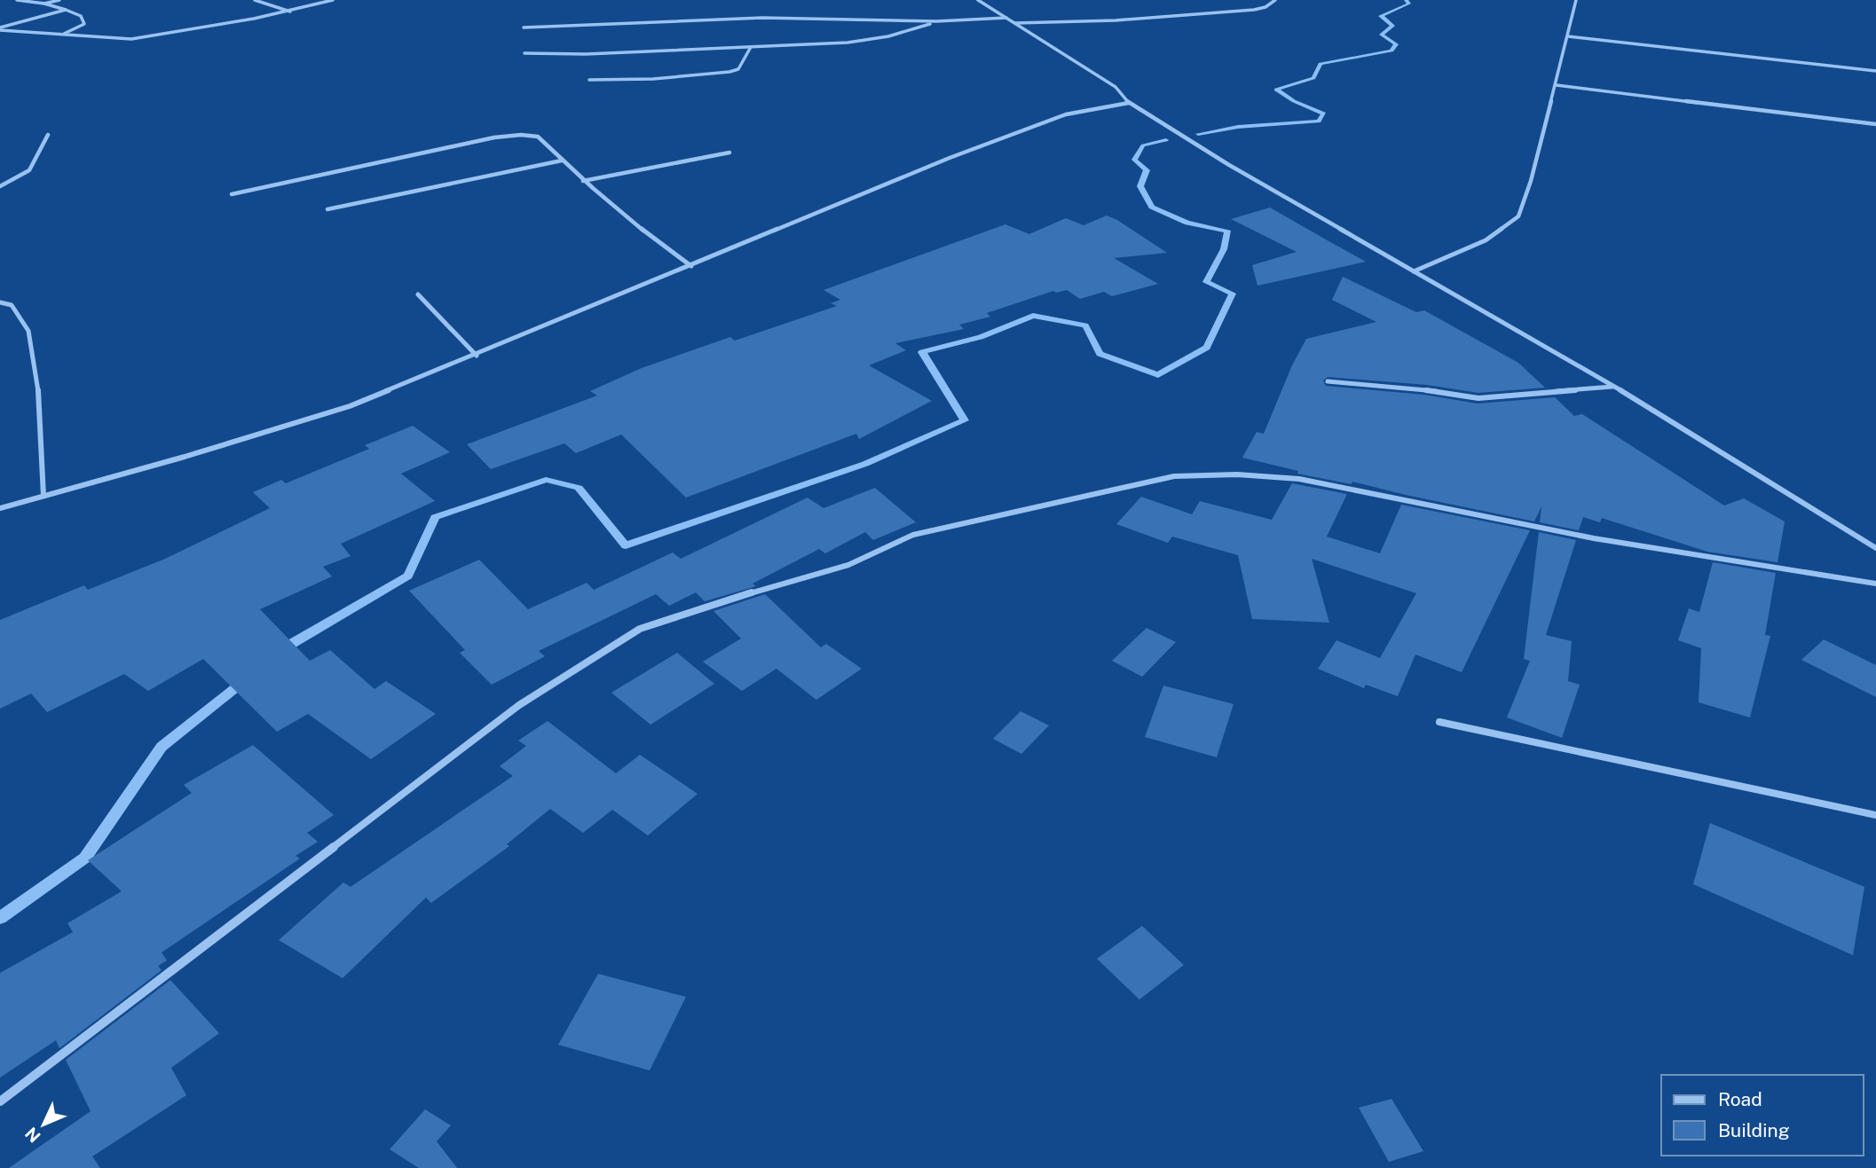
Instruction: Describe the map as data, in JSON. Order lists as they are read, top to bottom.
{
  "legend": ["Road", "Building"],
  "north": "bottom left"
}
